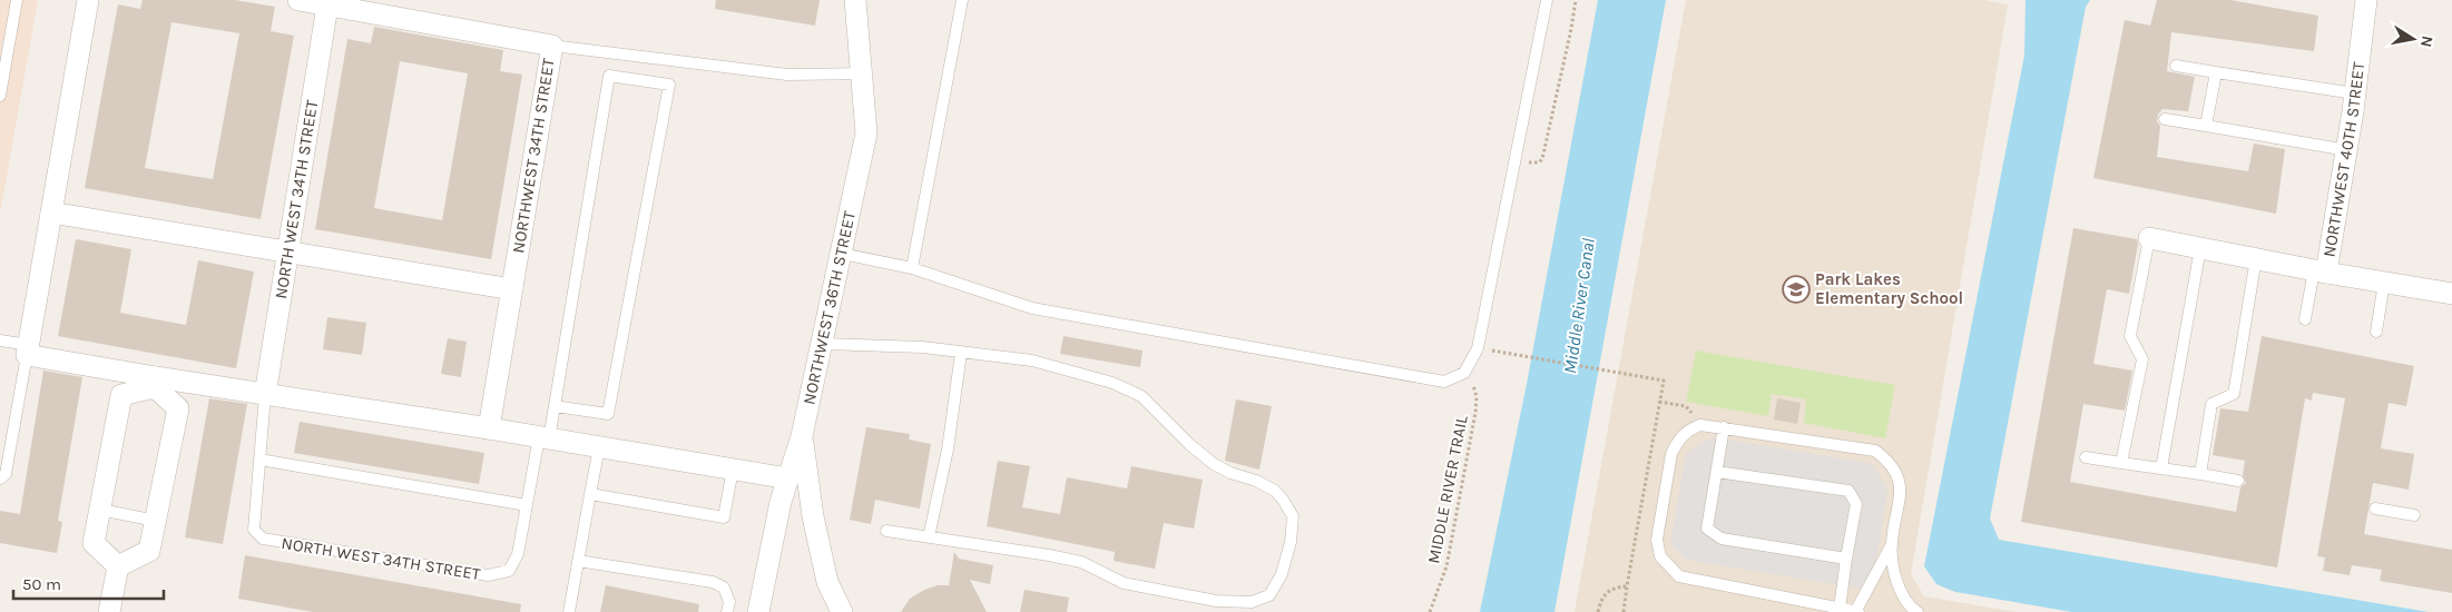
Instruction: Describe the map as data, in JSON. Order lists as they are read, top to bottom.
{
  "streets": {
    "street": [
      "NORTHWEST 34TH STREET",
      "NORTHWEST 40TH STREET",
      "NORTH WEST 34TH STREET",
      "NORTHWEST 36TH STREET"
    ],
    "path": ["MIDDLE RIVER TRAIL"]
  },
  "crossings": [
    ["NORTHWEST 34TH STREET", "NORTH WEST 34TH STREET"]
  ],
  "water": ["Middle River Canal"],
  "places": {
    "school or university": ["Park Lakes Elementary School"]
  },
  "scale_bar": "50 m",
  "north": "right"
}
